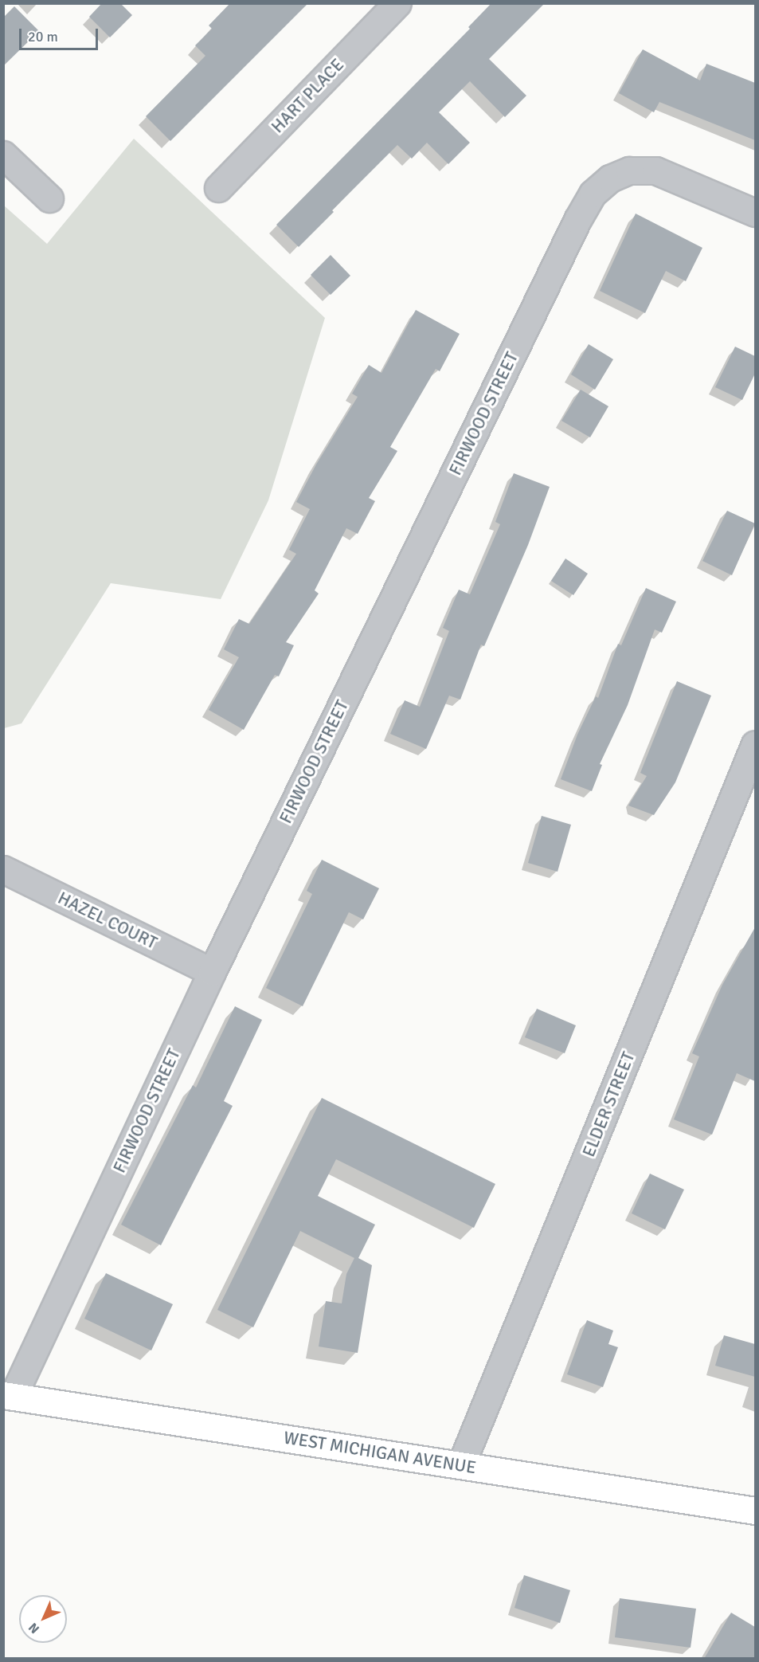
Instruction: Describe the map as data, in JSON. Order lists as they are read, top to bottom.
{
  "streets": {
    "main road": ["WEST MICHIGAN AVENUE"],
    "street": [
      "HART PLACE",
      "FIRWOOD STREET",
      "HAZEL COURT",
      "ELDER STREET"
    ]
  },
  "crossings": [
    ["FIRWOOD STREET", "HAZEL COURT"],
    ["FIRWOOD STREET", "WEST MICHIGAN AVENUE"],
    ["ELDER STREET", "WEST MICHIGAN AVENUE"]
  ],
  "scale_bar": "20 m",
  "north": "bottom left"
}
